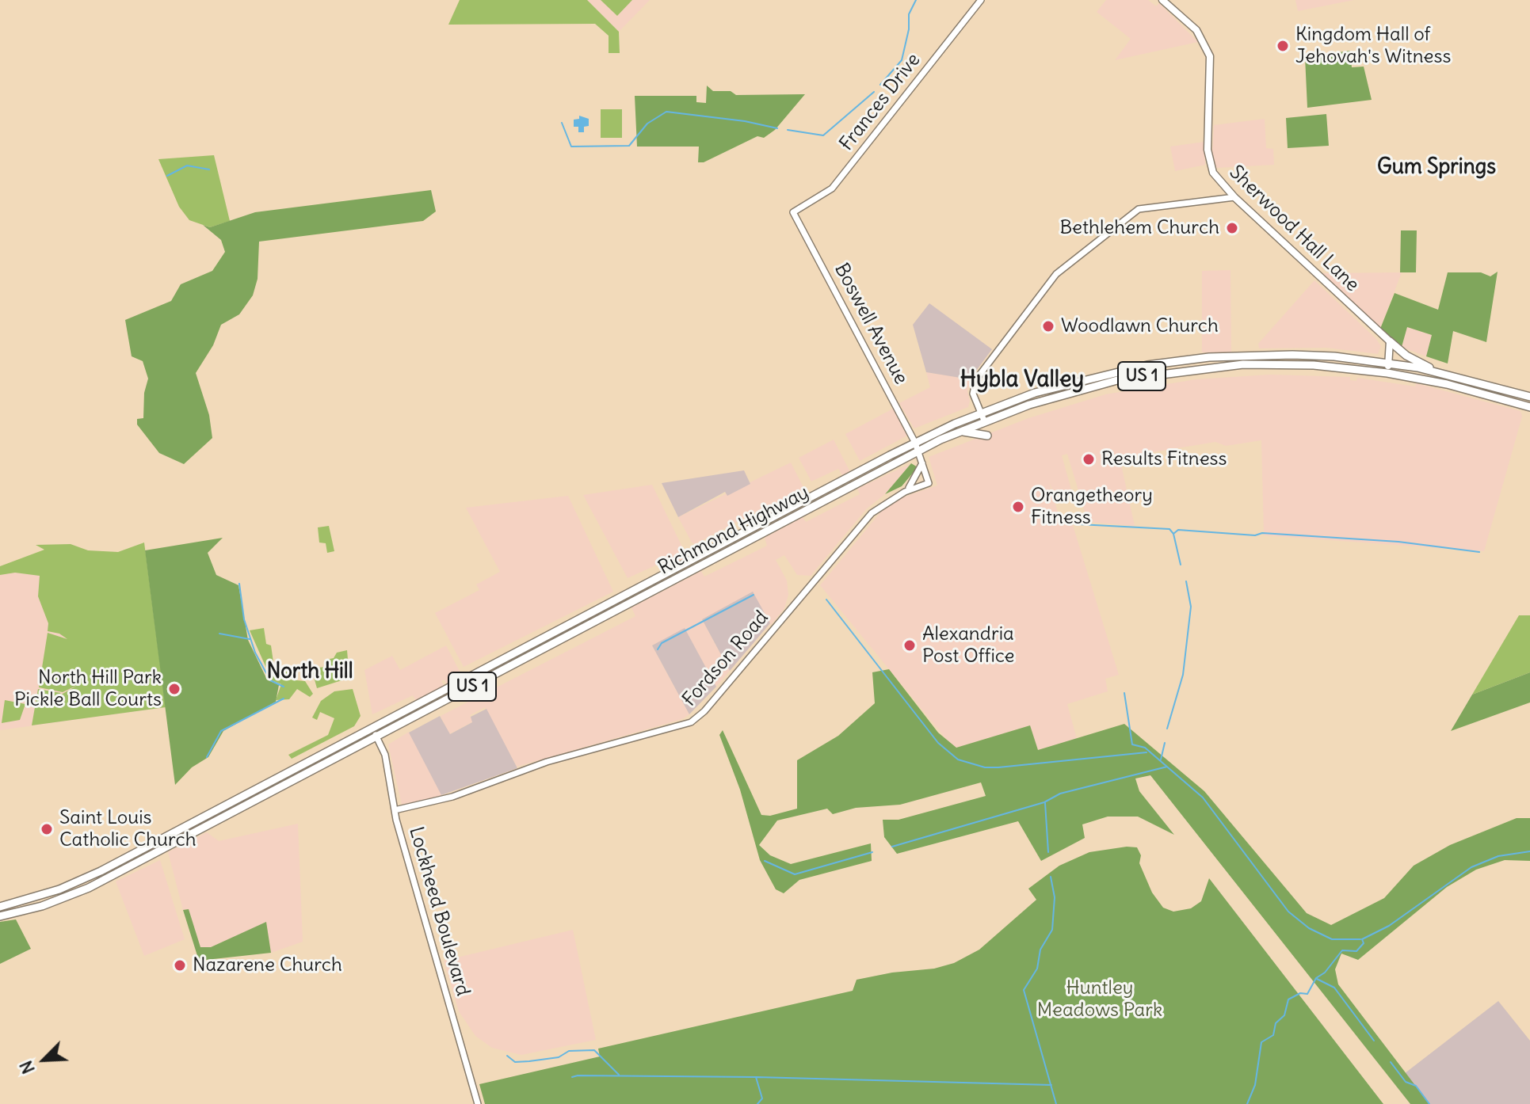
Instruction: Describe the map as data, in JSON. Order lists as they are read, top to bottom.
{
  "streets": {
    "highway": ["US 1", "Richmond Highway"],
    "main road": ["Sherwood Hall Lane"],
    "street": [
      "Frances Drive",
      "Boswell Avenue",
      "Fordson Road",
      "Lockheed Boulevard"
    ]
  },
  "crossings": [
    ["Frances Drive", "Boswell Avenue"],
    ["Boswell Avenue", "Richmond Highway"],
    ["Boswell Avenue", "Fordson Road"],
    ["Richmond Highway", "Fordson Road"],
    ["Richmond Highway", "Lockheed Boulevard"],
    ["Fordson Road", "Lockheed Boulevard"]
  ],
  "districts": ["Gum Springs", "Hybla Valley", "North Hill"],
  "parks": ["Huntley Meadows Park"],
  "places": [
    "Kingdom Hall of Jehovah's Witness",
    "Bethlehem Church",
    "Woodlawn Church",
    "Results Fitness",
    "Orangetheory Fitness",
    "Alexandria Post Office",
    "North Hill Park Pickle Ball Courts",
    "Saint Louis Catholic Church",
    "Nazarene Church"
  ],
  "north": "bottom left"
}
